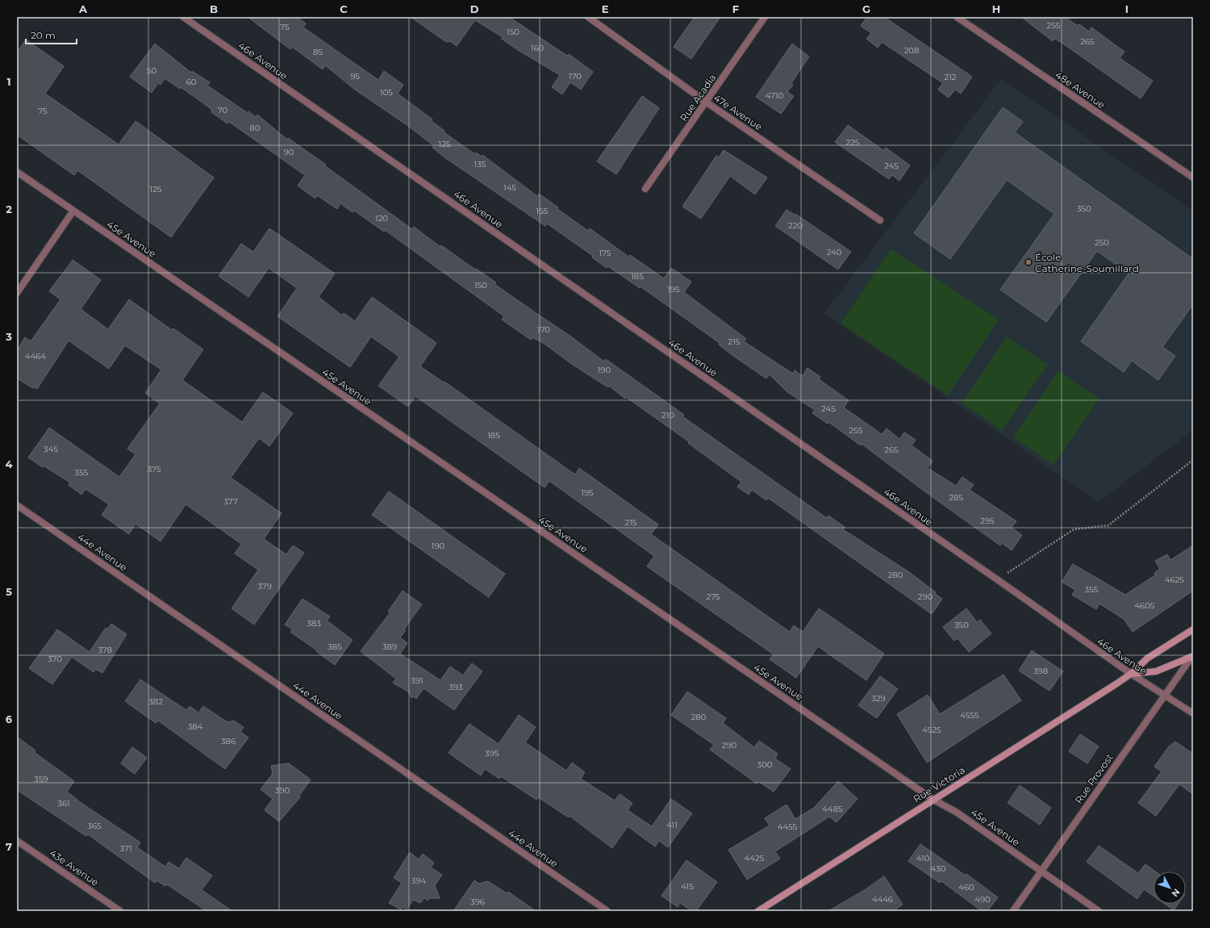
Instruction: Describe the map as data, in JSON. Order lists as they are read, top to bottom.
{
  "streets": {
    "main road": ["Rue Victoria"],
    "street": [
      "46e Avenue",
      "48e Avenue",
      "Rue Acadia",
      "47e Avenue",
      "45e Avenue",
      "44e Avenue",
      "Rue Provost",
      "43e Avenue"
    ]
  },
  "crossings": [
    ["46e Avenue", "Rue Provost"],
    ["46e Avenue", "Rue Victoria"],
    ["Rue Acadia", "47e Avenue"],
    ["45e Avenue", "Rue Provost"],
    ["45e Avenue", "Rue Victoria"],
    ["Rue Provost", "Rue Victoria"]
  ],
  "places": ["École Catherine-Soumillard"],
  "house_numbers": [
    "255",
    "75",
    "150",
    "265",
    "160",
    "208",
    "85",
    "50",
    "95",
    "170",
    "212",
    "60",
    "105",
    "4710",
    "70",
    "75",
    "80",
    "225",
    "125",
    "90",
    "135",
    "245",
    "145",
    "125",
    "350",
    "155",
    "120",
    "220",
    "250",
    "240",
    "175",
    "185",
    "150",
    "195",
    "170",
    "215",
    "4464",
    "190",
    "245",
    "210",
    "255",
    "185",
    "345",
    "265",
    "375",
    "355",
    "195",
    "285",
    "377",
    "295",
    "215",
    "190",
    "280",
    "4625",
    "379",
    "355",
    "275",
    "290",
    "4605",
    "383",
    "350",
    "385",
    "389",
    "378",
    "370",
    "398",
    "391",
    "393",
    "329",
    "382",
    "4555",
    "280",
    "384",
    "4525",
    "386",
    "290",
    "395",
    "300",
    "359",
    "390",
    "361",
    "4485",
    "411",
    "365",
    "4455",
    "371",
    "4425",
    "410",
    "430",
    "394",
    "415",
    "460",
    "4446",
    "490",
    "396"
  ],
  "scale_bar": "20 m",
  "north": "bottom right",
  "grid": {
    "columns": [
      "A",
      "B",
      "C",
      "D",
      "E",
      "F",
      "G",
      "H",
      "I"
    ],
    "rows": [
      "1",
      "2",
      "3",
      "4",
      "5",
      "6",
      "7"
    ]
  }
}
